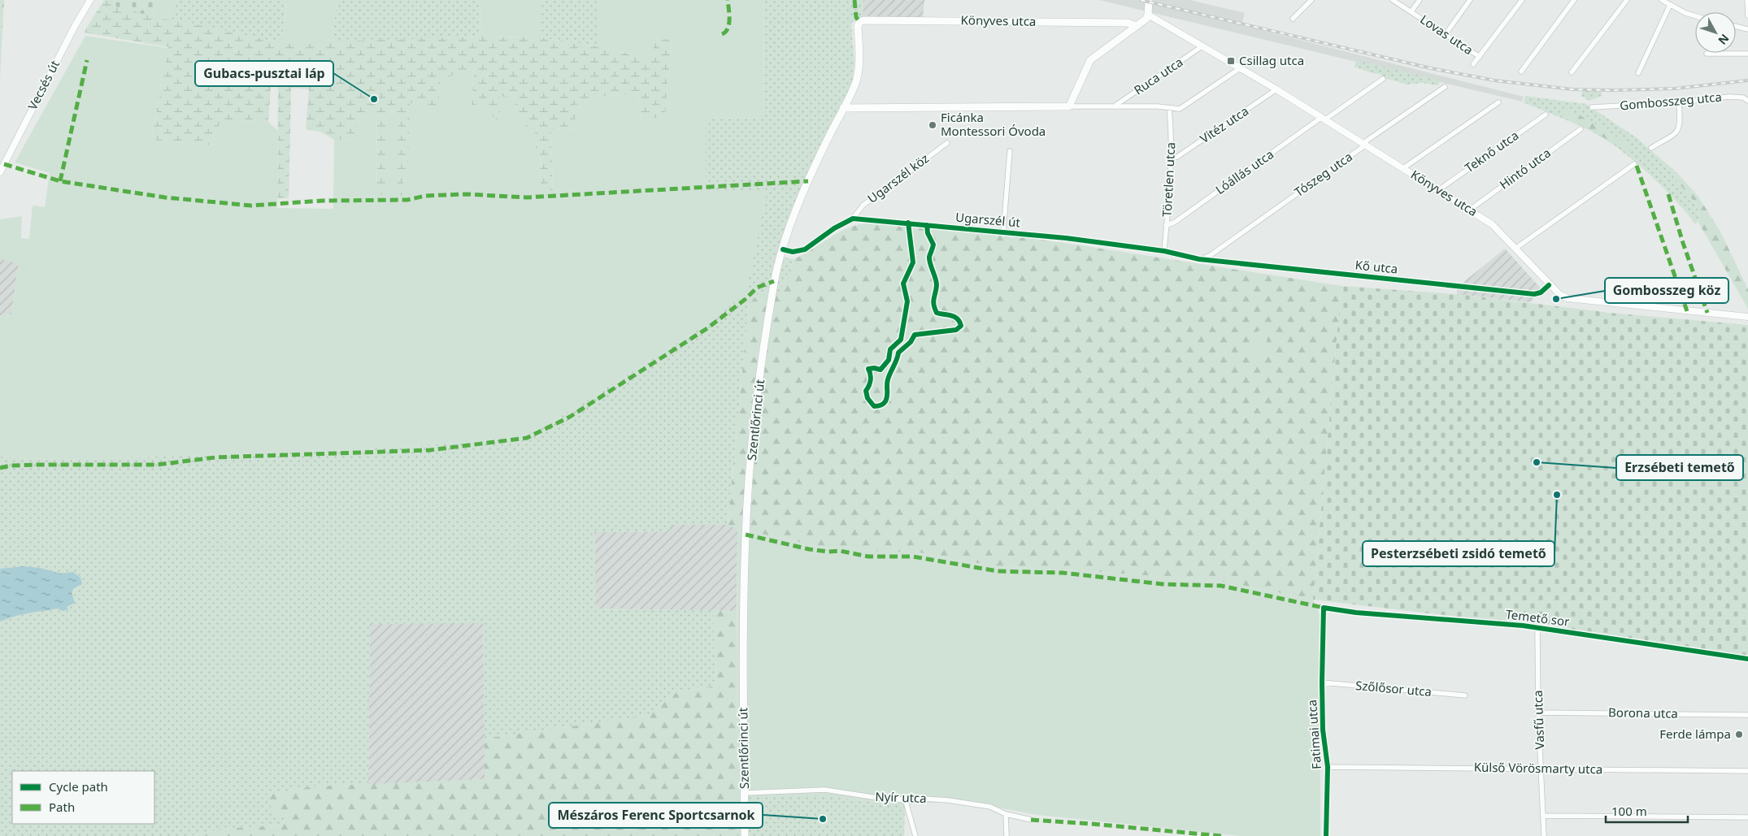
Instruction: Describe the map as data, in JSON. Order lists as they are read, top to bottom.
{
  "streets": {
    "main road": ["Könyves utca", "Szentlőrinci út"],
    "street": [
      "Lovas utca",
      "Ruca utca",
      "Vecsés út",
      "Gombosszeg utca",
      "Vitéz utca",
      "Teknő utca",
      "Hintó utca",
      "Lóállás utca",
      "Tószeg utca",
      "Ugarszél köz",
      "Töretlen utca",
      "Ugarszél út",
      "Kő utca",
      "Temető sor",
      "Szőlősor utca",
      "Borona utca",
      "Vasfű utca",
      "Fatimai utca",
      "Külső Vörösmarty utca",
      "Nyír utca"
    ]
  },
  "crossings": [
    ["Könyves utca", "Ruca utca"],
    ["Könyves utca", "Vitéz utca"],
    ["Könyves utca", "Teknő utca"],
    ["Könyves utca", "Hintó utca"],
    ["Könyves utca", "Lóállás utca"],
    ["Könyves utca", "Tószeg utca"],
    ["Könyves utca", "Kő utca"],
    ["Könyves utca", "Szentlőrinci út"],
    ["Vitéz utca", "Töretlen utca"],
    ["Lóállás utca", "Töretlen utca"],
    ["Tószeg utca", "Ugarszél út"],
    ["Tószeg utca", "Kő utca"],
    ["Ugarszél köz", "Ugarszél út"],
    ["Töretlen utca", "Ugarszél út"],
    ["Ugarszél út", "Kő utca"],
    ["Szentlőrinci út", "Nyír utca"],
    ["Temető sor", "Vasfű utca"],
    ["Temető sor", "Fatimai utca"],
    ["Szőlősor utca", "Fatimai utca"],
    ["Borona utca", "Vasfű utca"],
    ["Vasfű utca", "Külső Vörösmarty utca"],
    ["Fatimai utca", "Külső Vörösmarty utca"]
  ],
  "places": {
    "transit": ["Csillag utca"],
    "other": [
      "Gubacs-pusztai láp",
      "Ficánka Montessori Óvoda",
      "Gombosszeg köz",
      "Erzsébeti temető",
      "Pesterzsébeti zsidó temető",
      "Ferde lámpa",
      "Mészáros Ferenc Sportcsarnok"
    ]
  },
  "legend": ["Cycle path", "Path"],
  "scale_bar": "100 m",
  "north": "bottom right"
}
